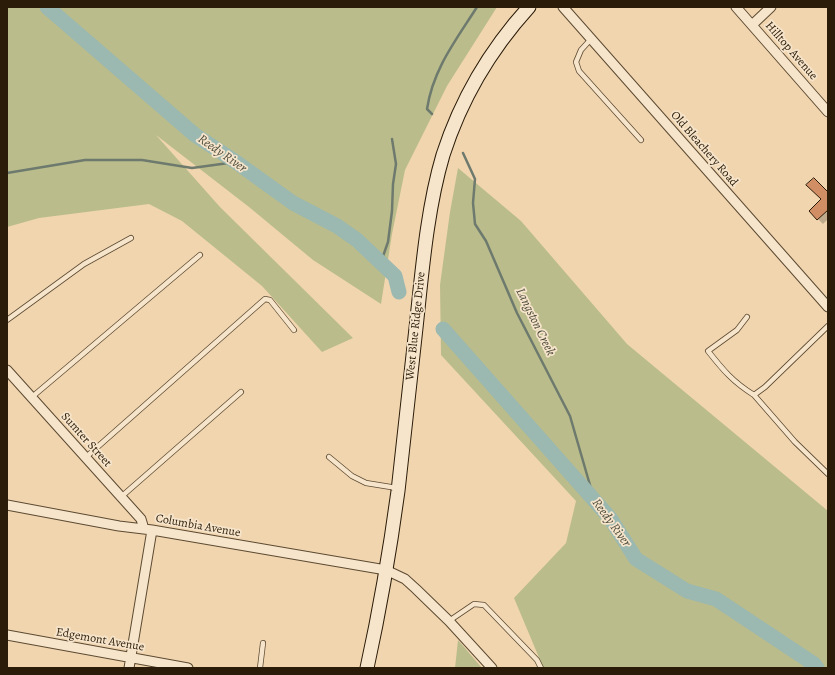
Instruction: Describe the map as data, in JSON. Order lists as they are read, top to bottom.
{
  "streets": {
    "main road": ["West Blue Ridge Drive"],
    "street": [
      "Hilltop Avenue",
      "Old Bleachery Road",
      "Sumter Street",
      "Columbia Avenue",
      "Edgemont Avenue"
    ]
  },
  "crossings": [
    ["West Blue Ridge Drive", "Columbia Avenue"],
    ["Sumter Street", "Columbia Avenue"]
  ],
  "water": ["Reedy River", "Langston Creek"]
}
